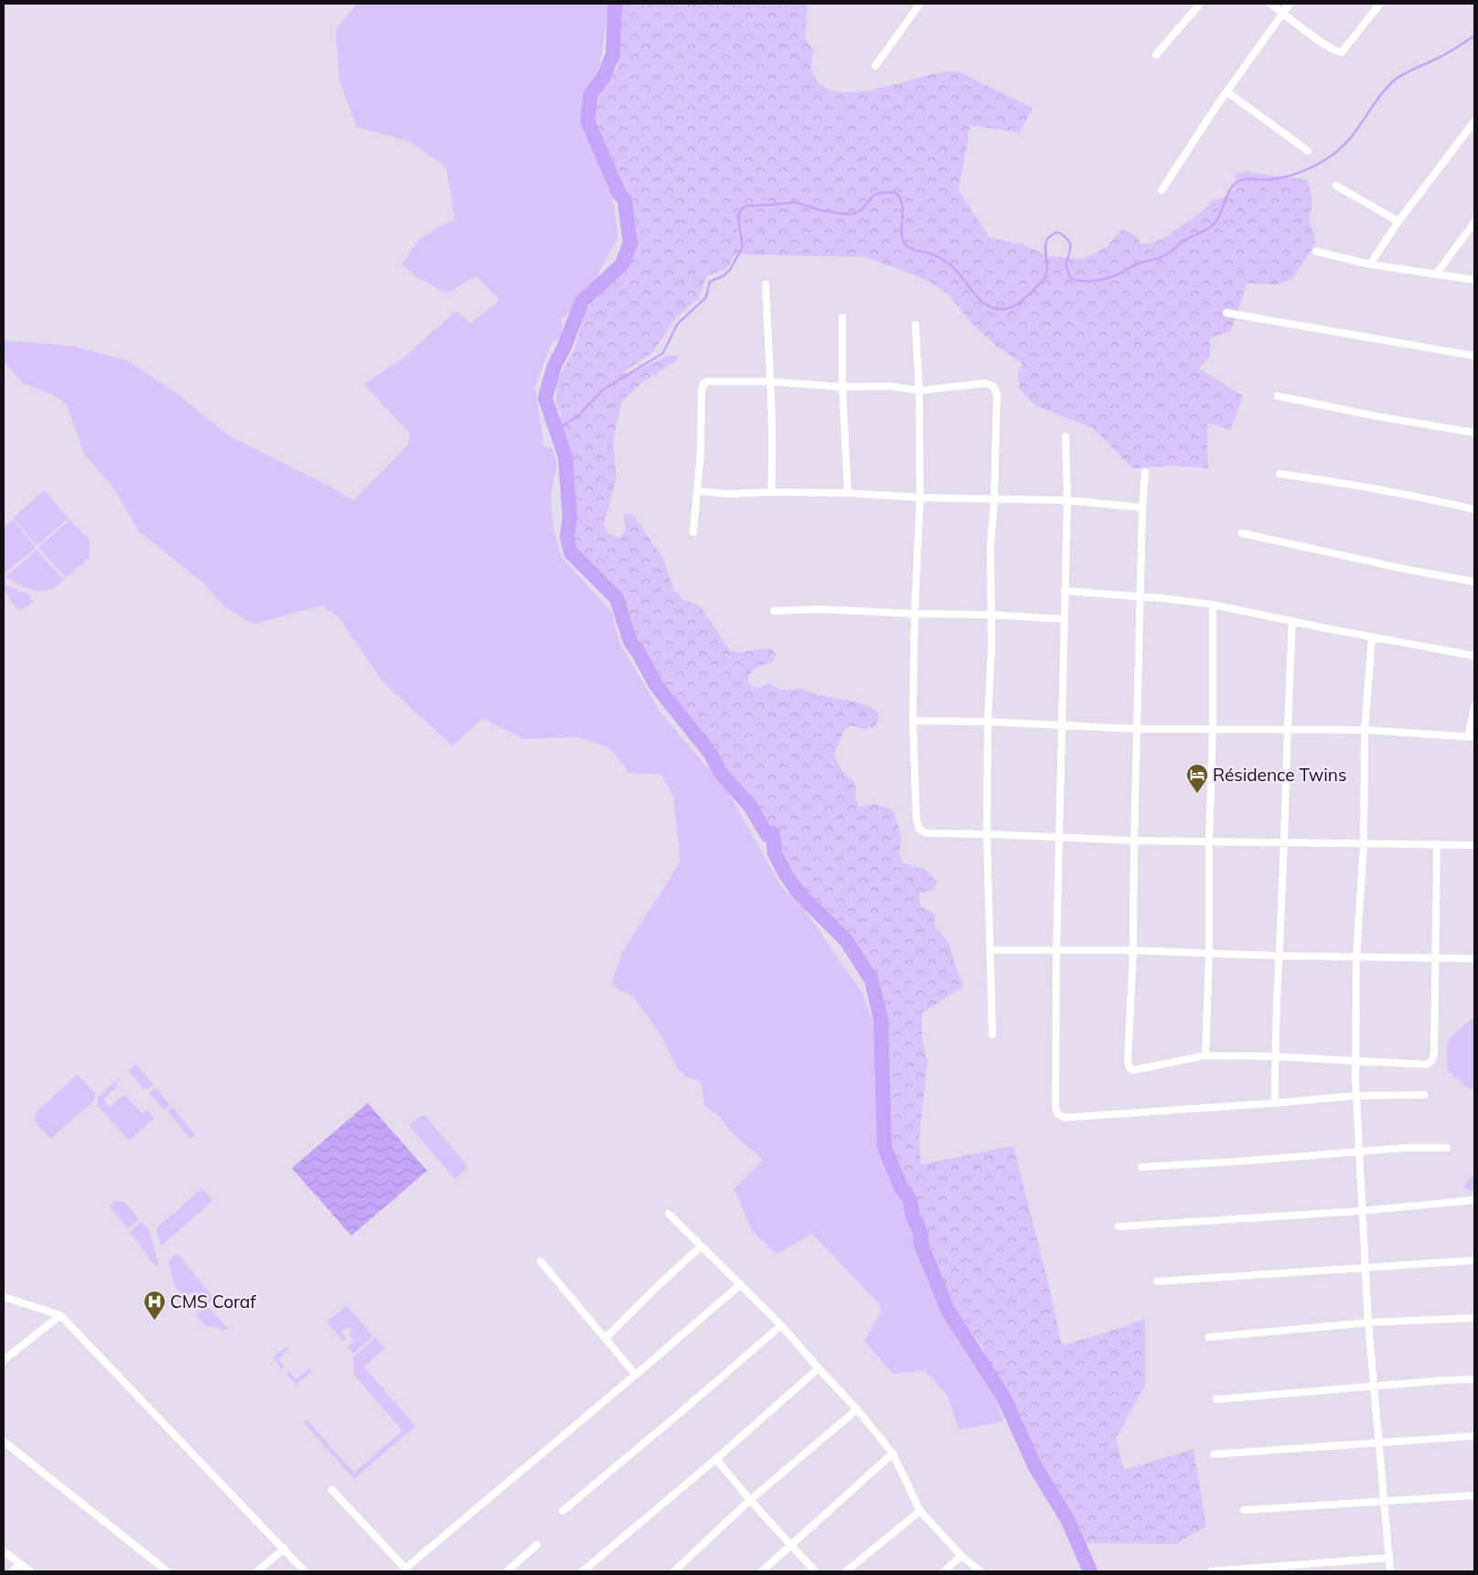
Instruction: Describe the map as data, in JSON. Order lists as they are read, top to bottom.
{
  "places": {
    "hotel": ["Résidence Twins"],
    "hospital": ["CMS Coraf"]
  }
}
